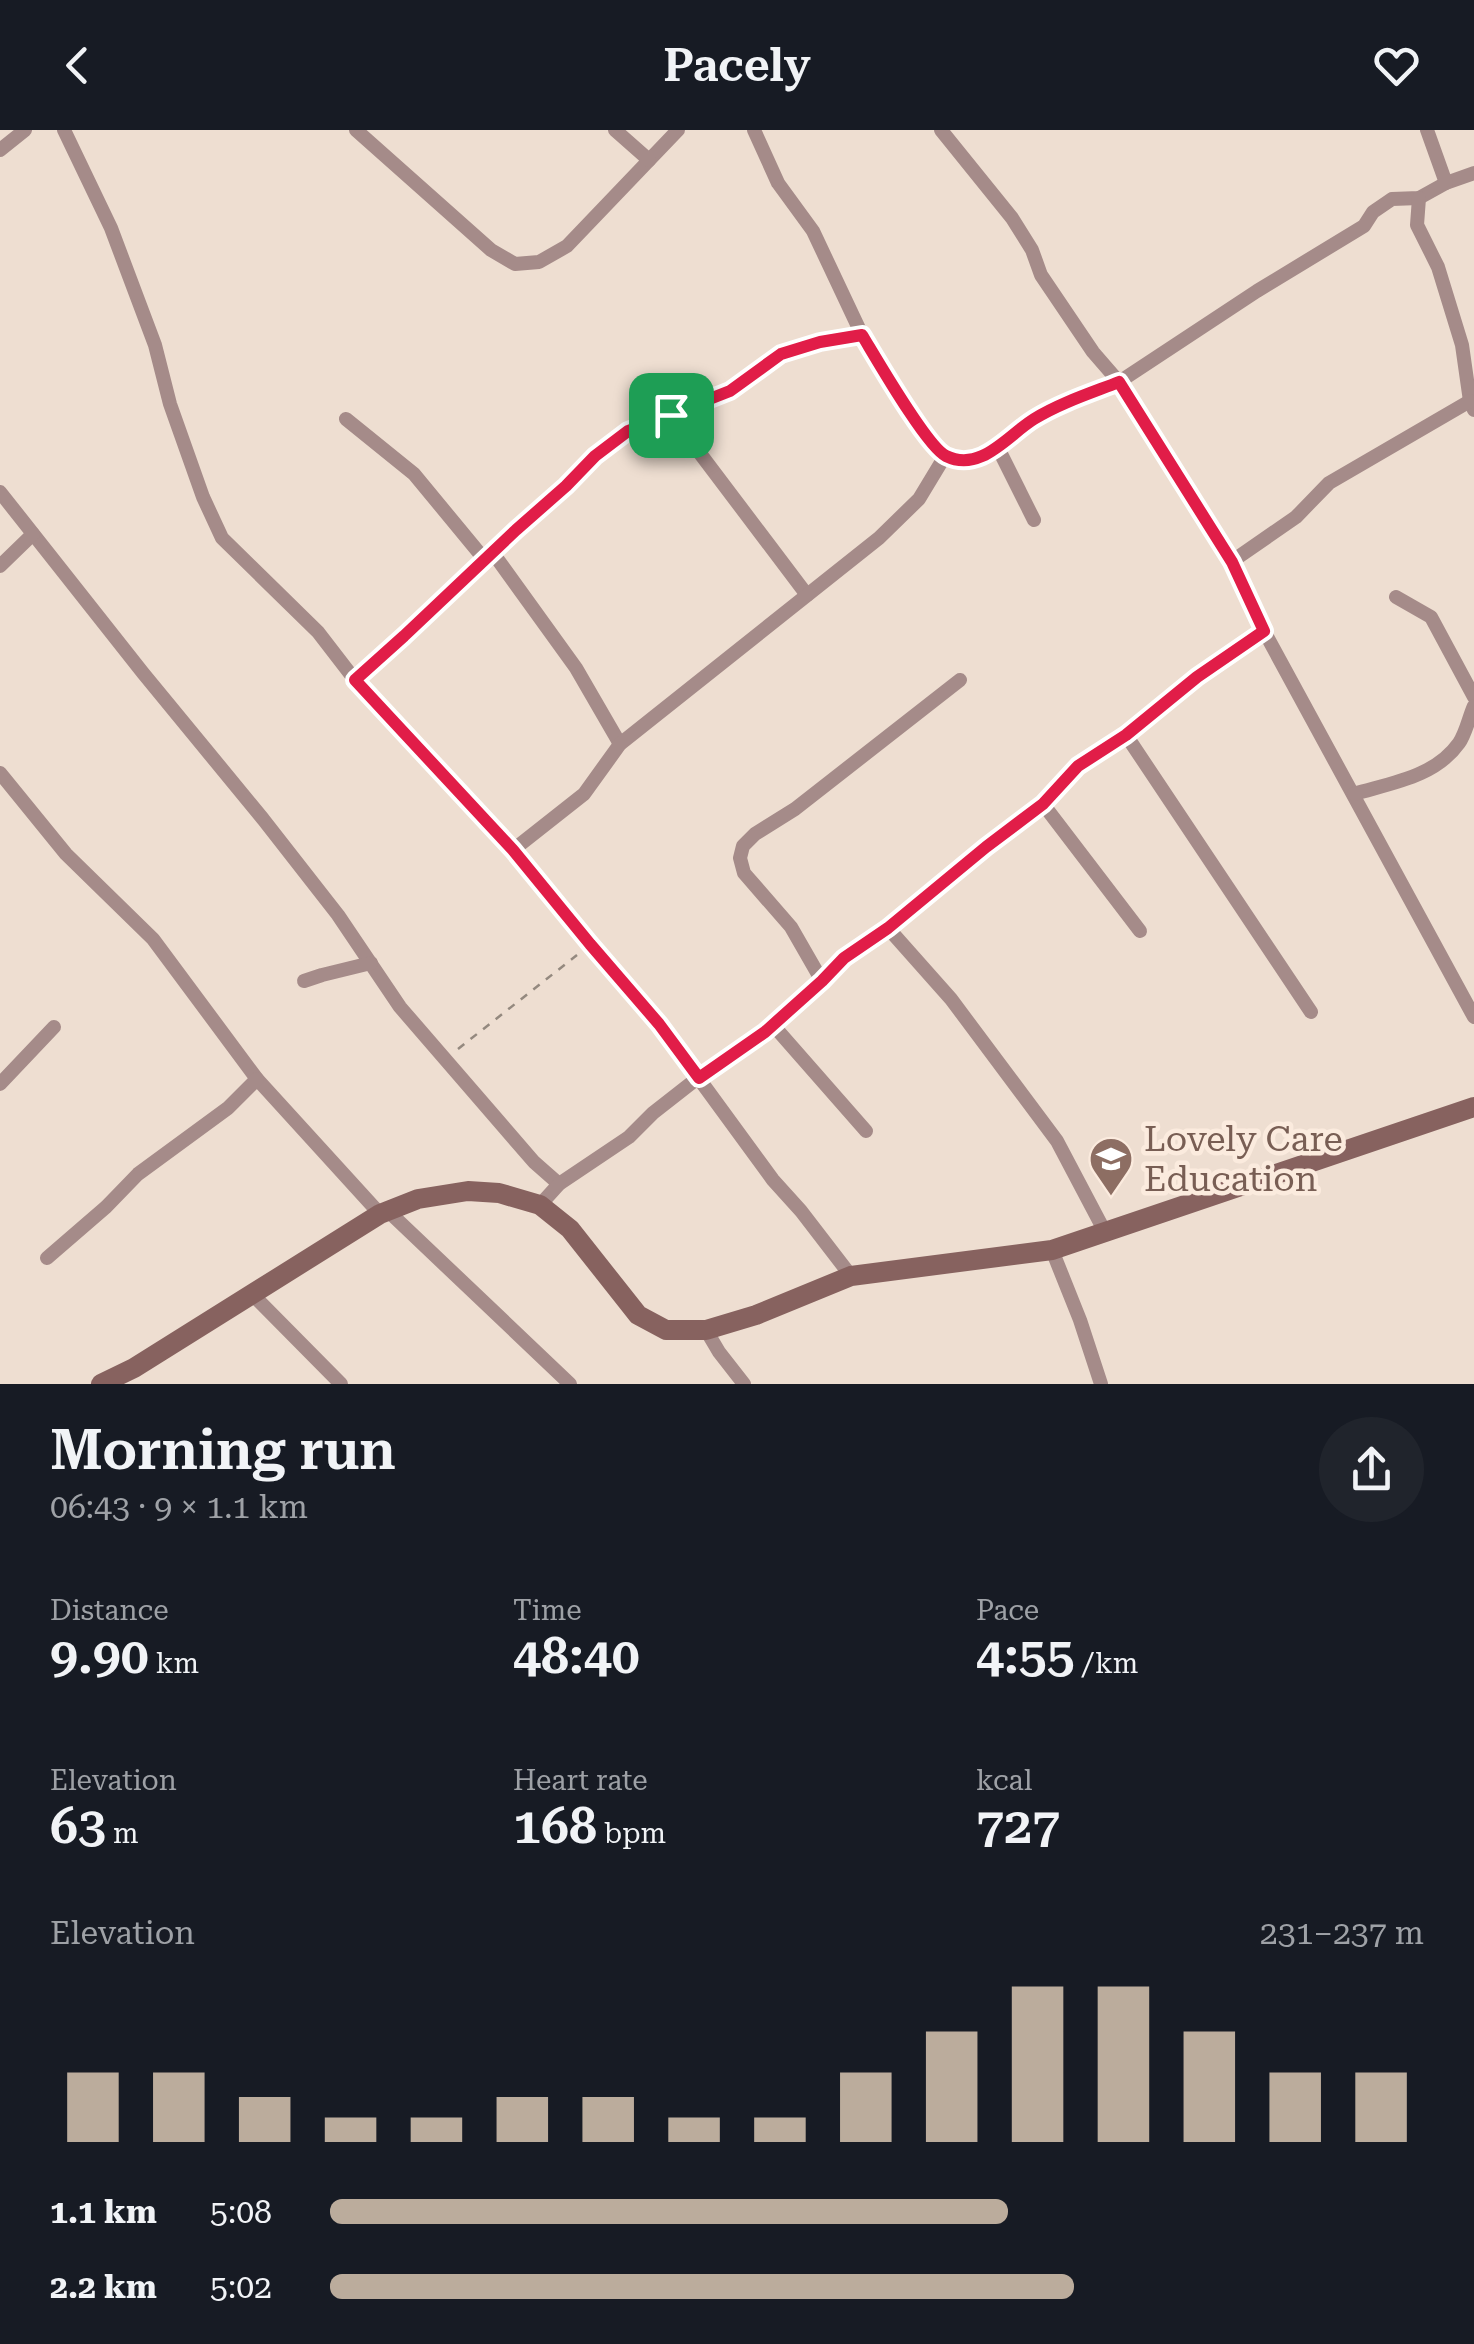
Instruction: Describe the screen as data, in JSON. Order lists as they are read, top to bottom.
{
  "places": {
    "school or university": ["Lovely Care Education"]
  },
  "page": {
    "header": "Pacely",
    "heading": ["Morning run", "06:43 · 9 × 1.1 km"],
    "stats": [
      ["Distance", "9.90 km"],
      ["Time", "48:40"],
      ["Pace", "4:55 /km"],
      ["Elevation", "63 m"],
      ["Heart rate", "168 bpm"],
      ["kcal", "727"]
    ],
    "chart": ["Elevation", "231–237 m"],
    "list": [
      {
        "name": "1.1 km",
        "note": "5:08"
      },
      {
        "name": "2.2 km",
        "note": "5:02"
      }
    ]
  }
}
